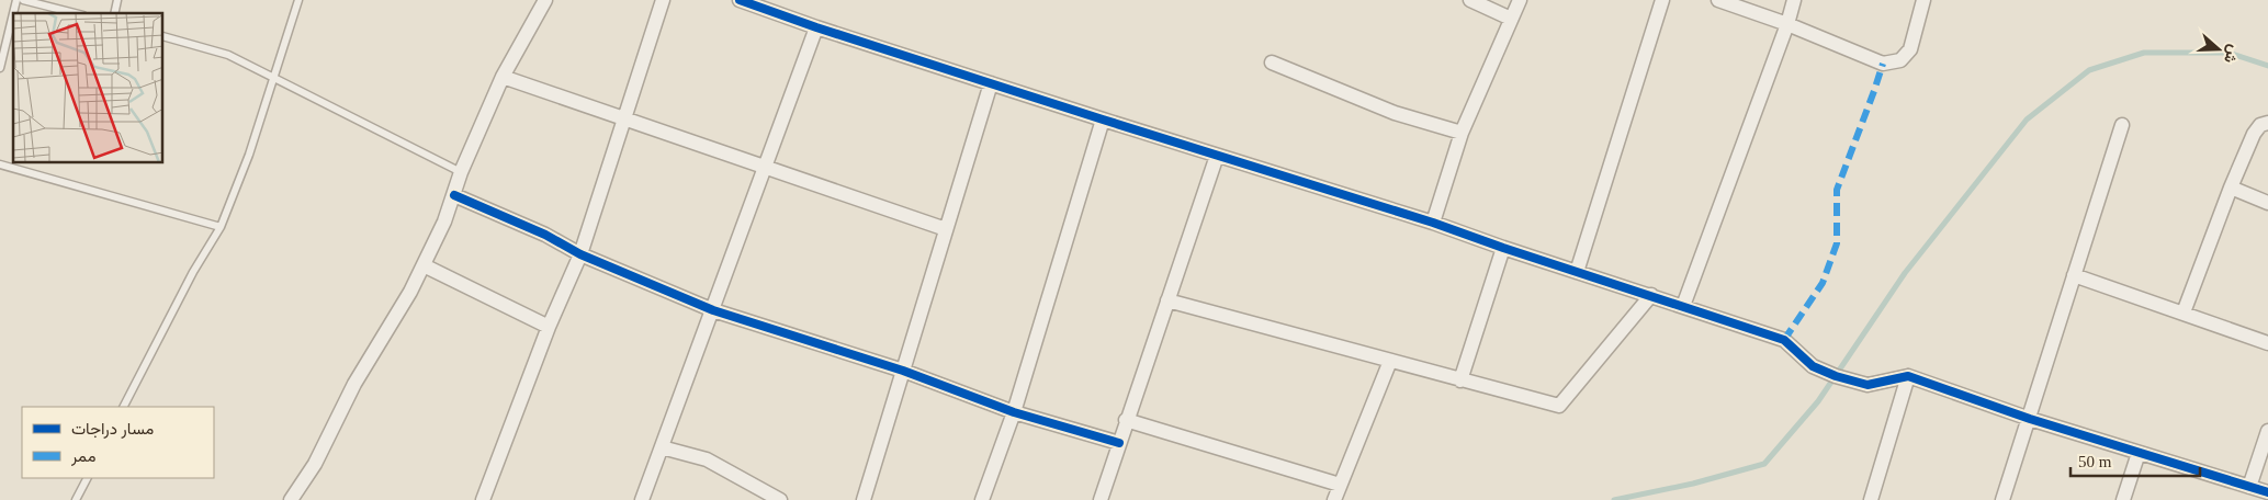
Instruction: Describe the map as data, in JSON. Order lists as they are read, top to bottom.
{
  "legend": ["مسار دراجات", "ممر"],
  "scale_bar": "50 m",
  "north": "right"
}
